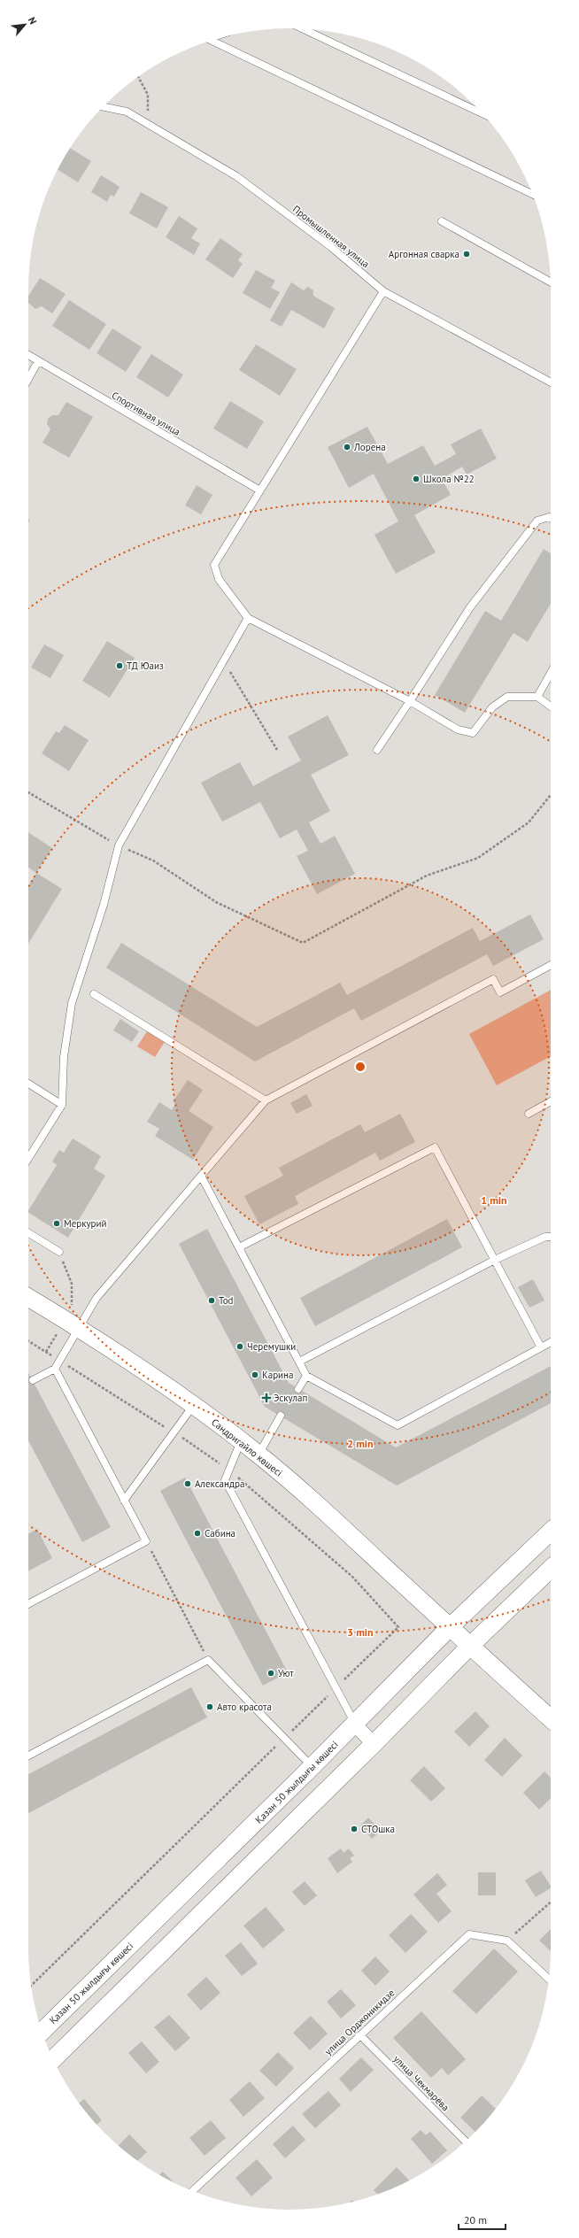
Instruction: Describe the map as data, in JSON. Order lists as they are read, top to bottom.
{
  "streets": {
    "street": ["Сандригайло көшесі", "Қазан 50 жылдығы көшесі"],
    "lane": [
      "Промышленная улица",
      "Спортивная улица",
      "улица Орджоникидзе",
      "улица Чекмарёва"
    ]
  },
  "crossings": [
    ["Сандригайло көшесі", "Қазан 50 жылдығы көшесі"],
    ["улица Орджоникидзе", "улица Чекмарёва"]
  ],
  "places": {
    "other": [
      "Аргонная сварка",
      "Лорена",
      "Школа №22",
      "ТД Юаиз",
      "Меркурий",
      "Tod",
      "Черемушки",
      "Карина",
      "Александра",
      "Сабина",
      "Уют",
      "Авто красота",
      "СТОшка"
    ],
    "health": ["Эскулап"]
  },
  "scale_bar": "20 m",
  "north": "top right",
  "rings": ["1 min", "2 min", "3 min"]
}
